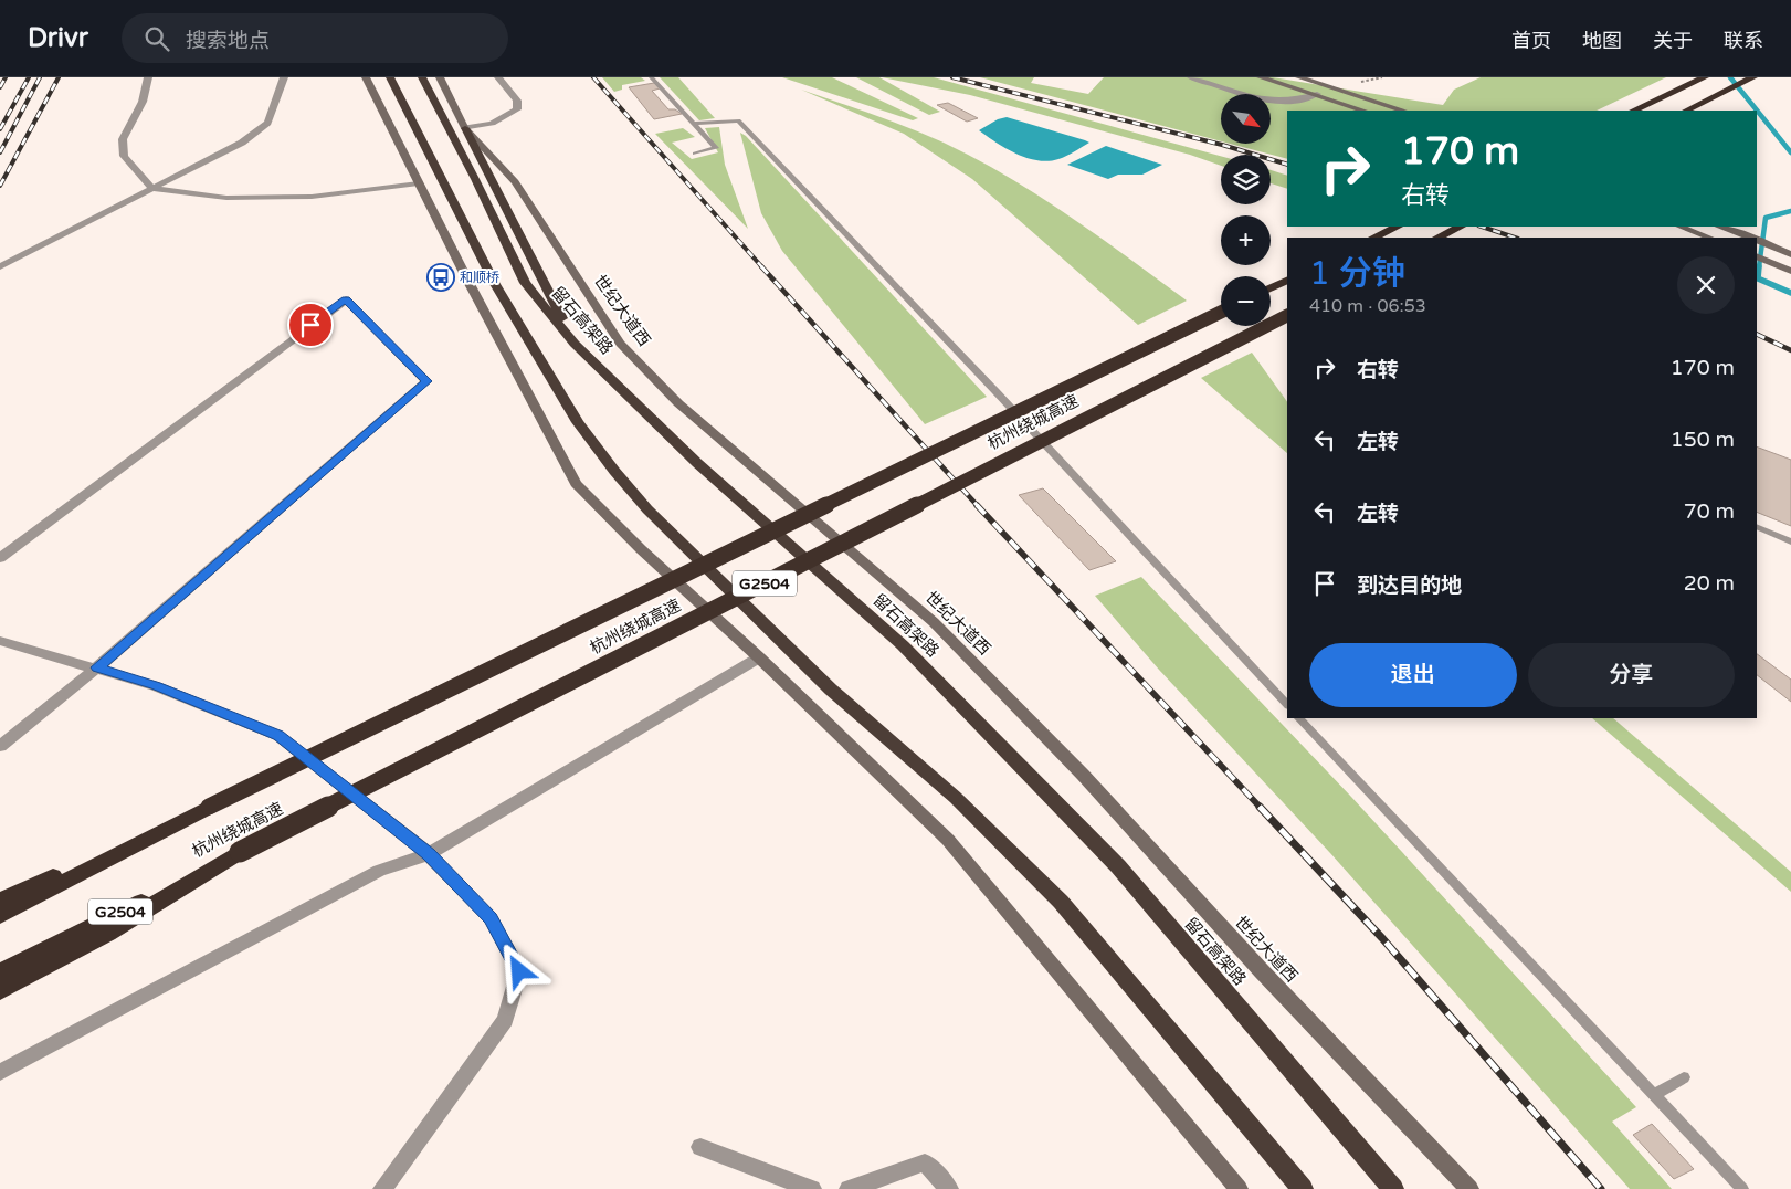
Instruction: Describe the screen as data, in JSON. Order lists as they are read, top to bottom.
{
  "streets": {
    "highway": ["留石高架路", "杭州绕城高速", "G2504"],
    "main road": ["世纪大道西"]
  },
  "places": {
    "bus stop": ["和顺桥"]
  },
  "north": "bottom right",
  "page": {
    "header": "Drivr",
    "search": "搜索地点",
    "nav": [
      "首页",
      "地图",
      "关于",
      "联系"
    ],
    "map_buttons": ["+", "−"],
    "turn": ["170 m", "右转"],
    "heading": ["1 分钟", "410 m · 06:53"],
    "list": [
      {
        "name": "右转",
        "value": "170 m"
      },
      {
        "name": "左转",
        "value": "150 m"
      },
      {
        "name": "左转",
        "value": "70 m"
      },
      {
        "name": "到达目的地",
        "value": "20 m"
      }
    ],
    "buttons": ["退出", "分享"]
  }
}
